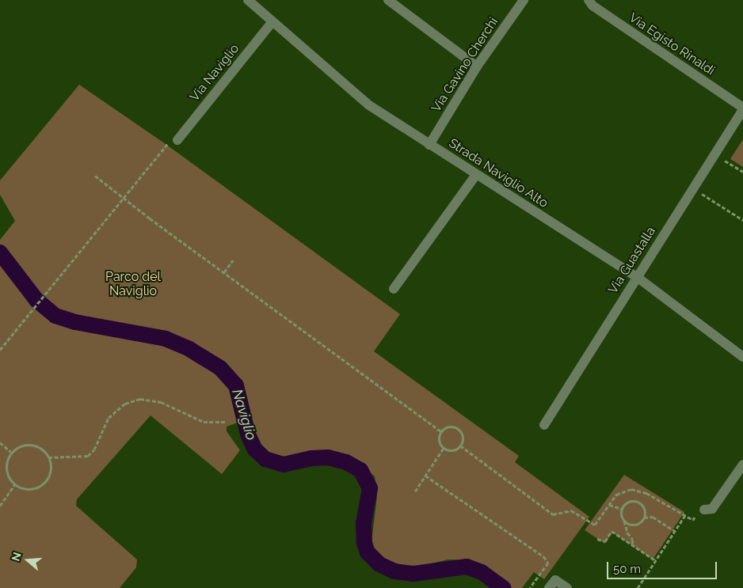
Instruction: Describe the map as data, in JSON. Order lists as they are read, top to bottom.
{
  "streets": {
    "street": [
      "Via Egisto Rinaldi",
      "Via Gavino Cherchi",
      "Via Naviglio",
      "Strada Naviglio Alto",
      "Via Guastalla"
    ]
  },
  "crossings": [
    ["Via Egisto Rinaldi", "Via Guastalla"],
    ["Via Gavino Cherchi", "Strada Naviglio Alto"],
    ["Via Naviglio", "Strada Naviglio Alto"],
    ["Strada Naviglio Alto", "Via Guastalla"]
  ],
  "water": ["Naviglio"],
  "parks": ["Parco del Naviglio"],
  "scale_bar": "50 m",
  "north": "left"
}
